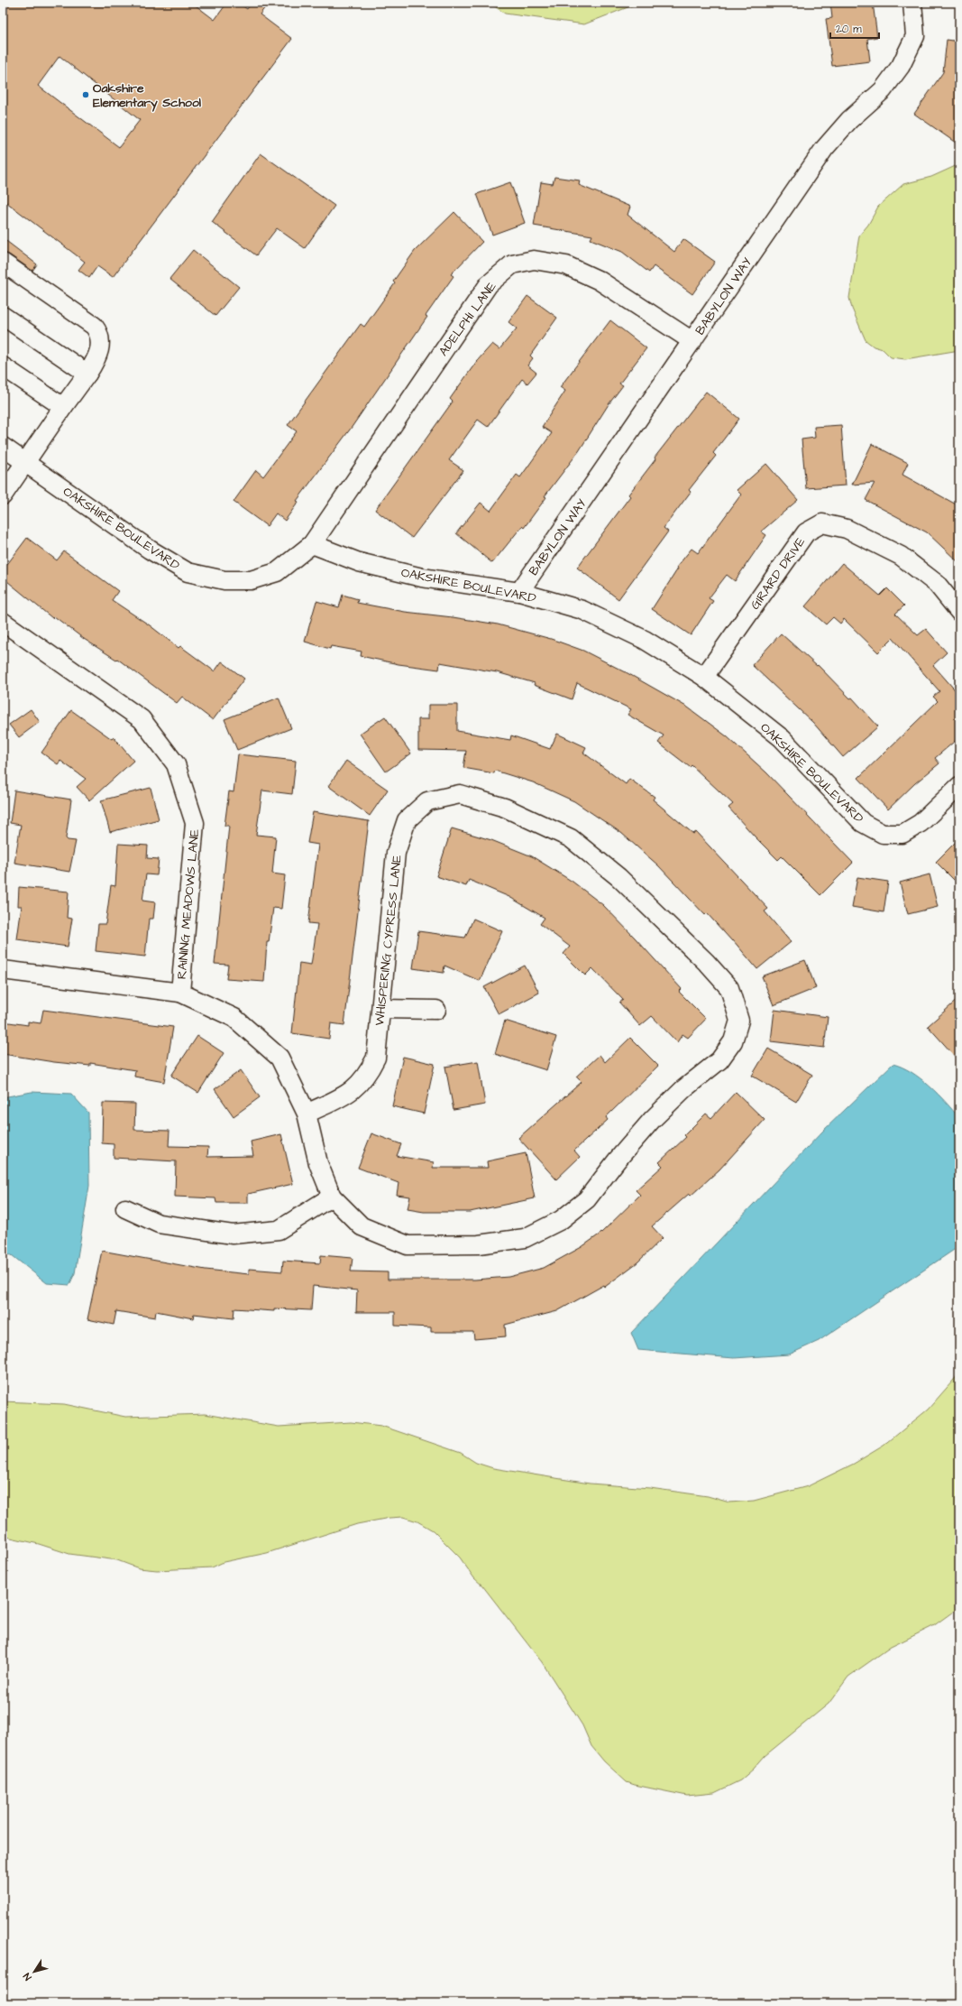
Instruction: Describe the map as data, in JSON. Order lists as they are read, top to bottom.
{
  "streets": {
    "street": [
      "BABYLON WAY",
      "ADELPHI LANE",
      "OAKSHIRE BOULEVARD",
      "GIRARD DRIVE",
      "RAINING MEADOWS LANE",
      "WHISPERING CYPRESS LANE"
    ]
  },
  "crossings": [
    ["BABYLON WAY", "ADELPHI LANE"],
    ["BABYLON WAY", "OAKSHIRE BOULEVARD"],
    ["ADELPHI LANE", "OAKSHIRE BOULEVARD"],
    ["OAKSHIRE BOULEVARD", "GIRARD DRIVE"],
    ["RAINING MEADOWS LANE", "WHISPERING CYPRESS LANE"]
  ],
  "places": ["Oakshire Elementary School"],
  "scale_bar": "20 m",
  "north": "bottom left"
}
